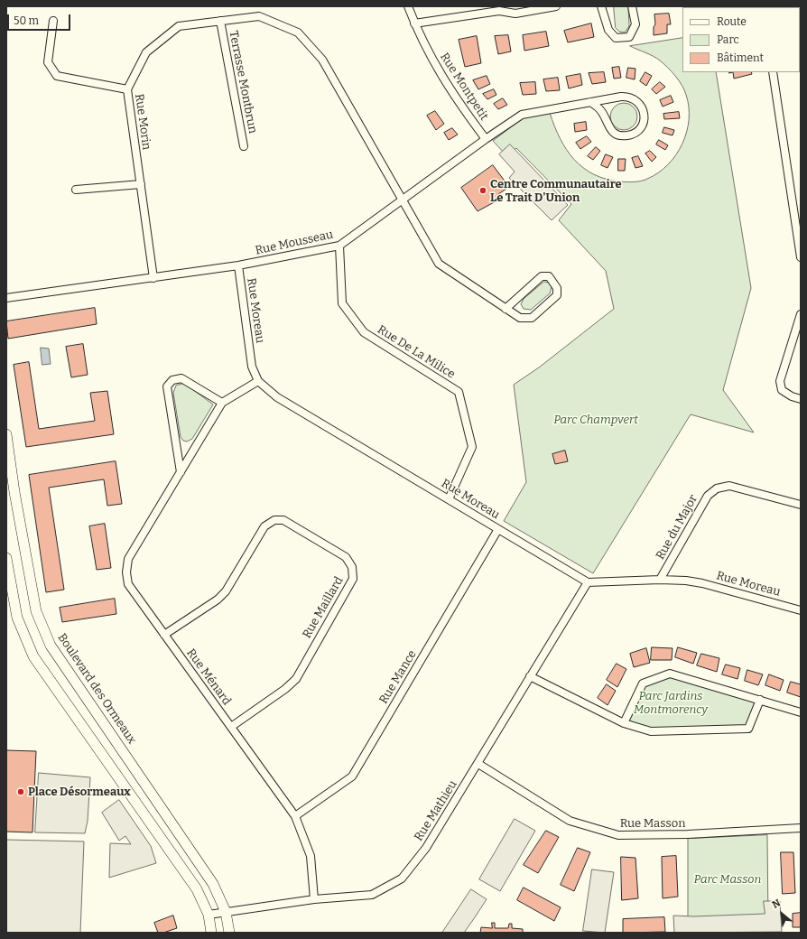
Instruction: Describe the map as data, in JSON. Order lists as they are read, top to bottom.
{
  "streets": {
    "street": [
      "Terrasse Montbrun",
      "Rue Montpetit",
      "Rue Morin",
      "Rue Mousseau",
      "Rue Moreau",
      "Rue De La Milice",
      "Rue du Major",
      "Rue Maillard",
      "Rue Ménard",
      "Rue Mance",
      "Boulevard des Ormeaux",
      "Rue Mathieu",
      "Rue Masson"
    ]
  },
  "crossings": [
    ["Terrasse Montbrun", "Rue Morin"],
    ["Rue Montpetit", "Rue Mousseau"],
    ["Rue Morin", "Rue Mousseau"],
    ["Rue Mousseau", "Rue Moreau"],
    ["Rue Mousseau", "Rue De La Milice"],
    ["Rue Moreau", "Rue De La Milice"],
    ["Rue Moreau", "Rue du Major"],
    ["Rue Moreau", "Rue Ménard"],
    ["Rue Moreau", "Rue Mance"],
    ["Rue Moreau", "Rue Mathieu"],
    ["Rue Maillard", "Rue Ménard"],
    ["Rue Ménard", "Rue Mance"],
    ["Rue Ménard", "Rue Mathieu"],
    ["Boulevard des Ormeaux", "Rue Mathieu"],
    ["Rue Mathieu", "Rue Masson"]
  ],
  "parks": ["Parc Champvert", "Parc Jardins Montmorency", "Parc Masson"],
  "places": ["Centre Communautaire Le Trait D'Union", "Place Désormeaux"],
  "legend": ["Route", "Parc", "Bâtiment"],
  "scale_bar": "50 m",
  "north": "top left"
}
